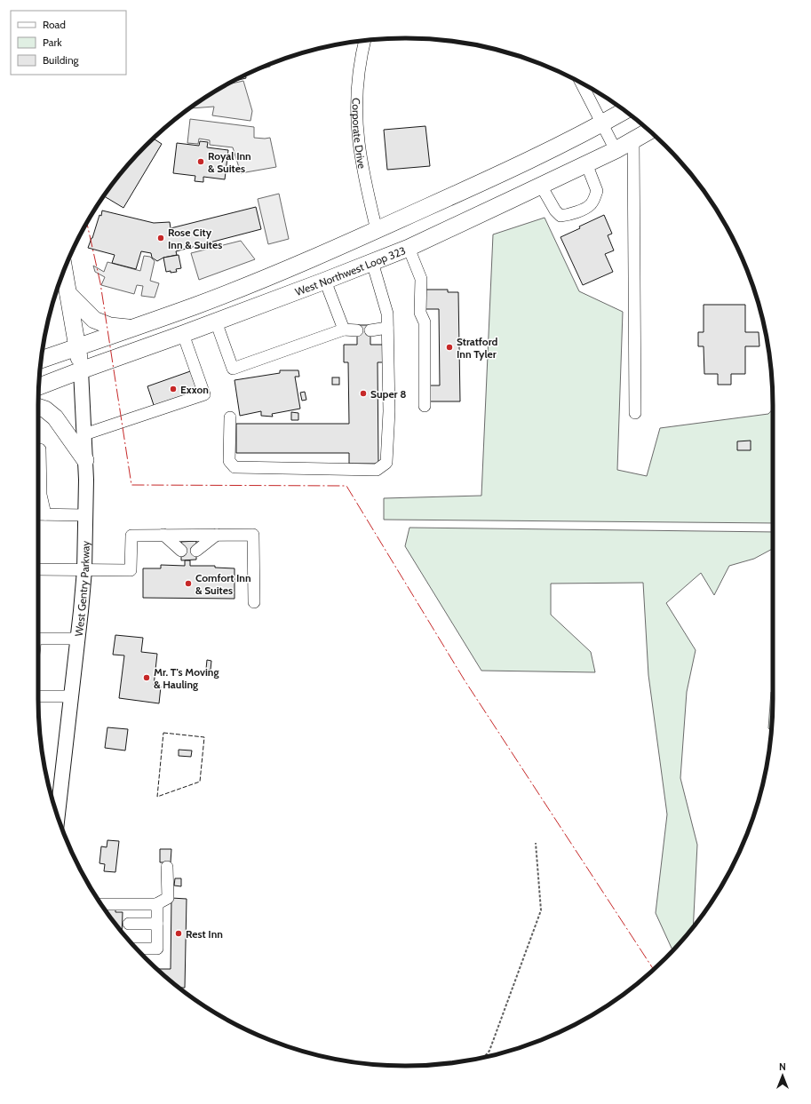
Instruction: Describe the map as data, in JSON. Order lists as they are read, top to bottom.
{
  "streets": {
    "highway": ["West Northwest Loop 323", "West Gentry Parkway"],
    "street": ["Corporate Drive"]
  },
  "crossings": [
    ["West Northwest Loop 323", "West Gentry Parkway"]
  ],
  "places": [
    "Royal Inn & Suites",
    "Rose City Inn & Suites",
    "Stratford Inn Tyler",
    "Exxon",
    "Super 8",
    "Comfort Inn & Suites",
    "Mr. T's Moving & Hauling",
    "Rest Inn"
  ],
  "legend": ["Road", "Park", "Building"],
  "north": "top"
}
